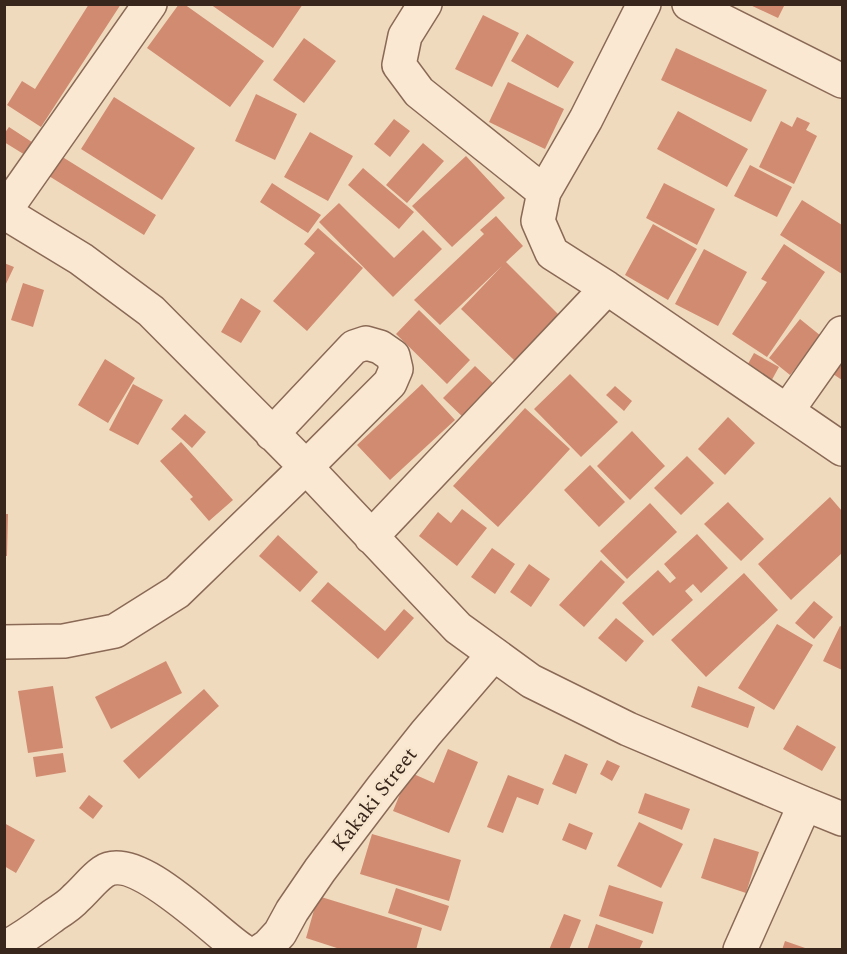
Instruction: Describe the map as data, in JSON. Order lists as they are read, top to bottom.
{
  "streets": {
    "street": ["Kakaki Street"]
  }
}
